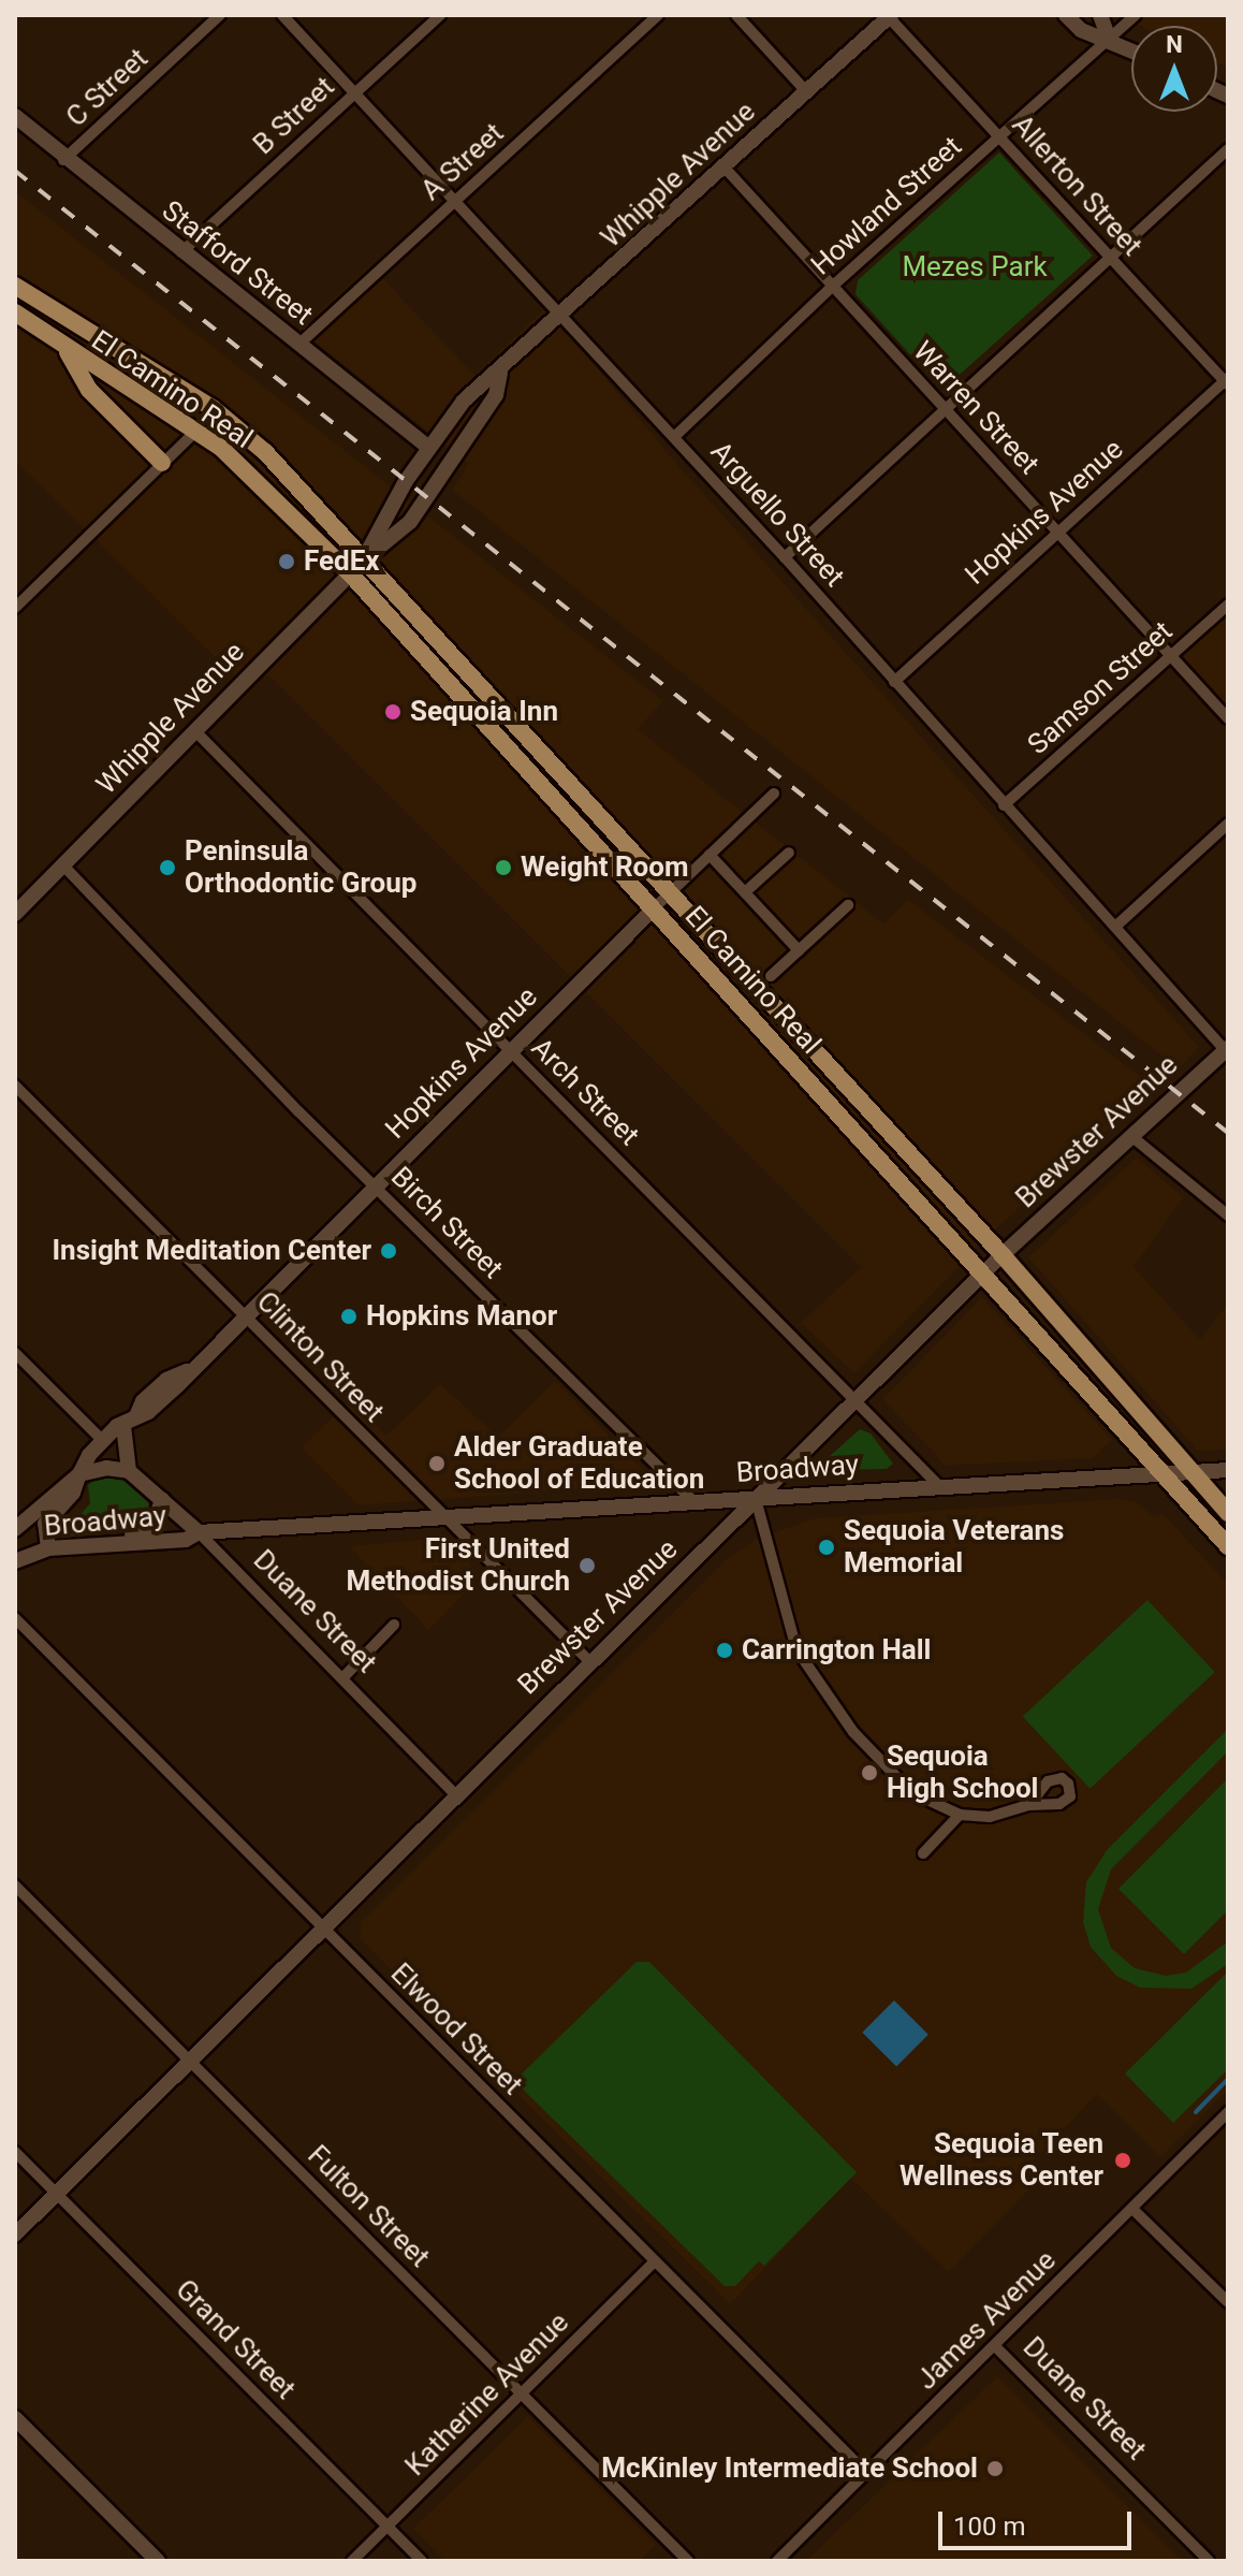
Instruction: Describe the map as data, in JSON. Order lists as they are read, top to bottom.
{
  "streets": {
    "main road": ["El Camino Real"],
    "street": [
      "C Street",
      "B Street",
      "A Street",
      "Whipple Avenue",
      "Allerton Street",
      "Howland Street",
      "Stafford Street",
      "Warren Street",
      "Hopkins Avenue",
      "Arguello Street",
      "Samson Street",
      "Arch Street",
      "Brewster Avenue",
      "Birch Street",
      "Clinton Street",
      "Broadway",
      "Duane Street",
      "Elwood Street",
      "Fulton Street",
      "James Avenue",
      "Grand Street",
      "Katherine Avenue"
    ]
  },
  "crossings": [
    ["C Street", "Stafford Street"],
    ["B Street", "Stafford Street"],
    ["B Street", "Arguello Street"],
    ["A Street", "Stafford Street"],
    ["A Street", "Arguello Street"],
    ["Whipple Avenue", "Allerton Street"],
    ["Whipple Avenue", "Stafford Street"],
    ["Whipple Avenue", "El Camino Real"],
    ["Whipple Avenue", "Warren Street"],
    ["Whipple Avenue", "Arguello Street"],
    ["Whipple Avenue", "Arch Street"],
    ["Whipple Avenue", "Birch Street"],
    ["Allerton Street", "Howland Street"],
    ["Allerton Street", "Hopkins Avenue"],
    ["Howland Street", "Warren Street"],
    ["Howland Street", "Arguello Street"],
    ["El Camino Real", "Hopkins Avenue"],
    ["El Camino Real", "Brewster Avenue"],
    ["El Camino Real", "Broadway"],
    ["Warren Street", "Hopkins Avenue"],
    ["Warren Street", "Samson Street"],
    ["Hopkins Avenue", "Arguello Street"],
    ["Hopkins Avenue", "Arch Street"],
    ["Hopkins Avenue", "Birch Street"],
    ["Hopkins Avenue", "Clinton Street"],
    ["Hopkins Avenue", "Broadway"],
    ["Arguello Street", "Samson Street"],
    ["Arguello Street", "Brewster Avenue"],
    ["Arch Street", "Brewster Avenue"],
    ["Arch Street", "Broadway"],
    ["Brewster Avenue", "Clinton Street"],
    ["Brewster Avenue", "Broadway"],
    ["Brewster Avenue", "Duane Street"],
    ["Brewster Avenue", "Elwood Street"],
    ["Brewster Avenue", "Fulton Street"],
    ["Brewster Avenue", "Grand Street"],
    ["Birch Street", "Broadway"],
    ["Clinton Street", "Broadway"],
    ["Broadway", "Duane Street"],
    ["Duane Street", "James Avenue"],
    ["Elwood Street", "James Avenue"],
    ["Elwood Street", "Katherine Avenue"],
    ["Fulton Street", "Katherine Avenue"],
    ["Grand Street", "Katherine Avenue"]
  ],
  "parks": ["Mezes Park"],
  "places": [
    "FedEx",
    "Sequoia Inn",
    "Peninsula Orthodontic Group",
    "Weight Room",
    "Insight Meditation Center",
    "Hopkins Manor",
    "Alder Graduate School of Education",
    "Sequoia Veterans Memorial",
    "First United Methodist Church",
    "Carrington Hall",
    "Sequoia High School",
    "Sequoia Teen Wellness Center",
    "McKinley Intermediate School"
  ],
  "scale_bar": "100 m",
  "north": "top"
}
